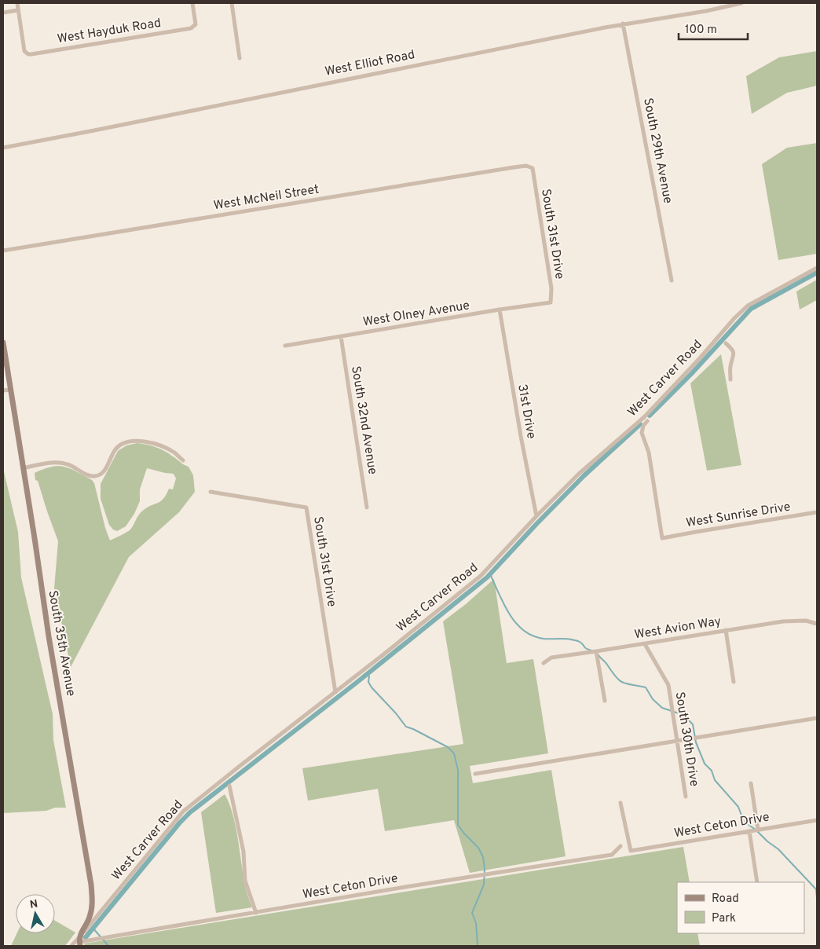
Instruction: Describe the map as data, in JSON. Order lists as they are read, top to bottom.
{
  "streets": {
    "street": [
      "West Hayduk Road",
      "West Elliot Road",
      "South 29th Avenue",
      "West McNeil Street",
      "South 31st Drive",
      "West Olney Avenue",
      "West Carver Road",
      "31st Drive",
      "South 32nd Avenue",
      "West Sunrise Drive",
      "West Avion Way",
      "South 35th Avenue",
      "South 30th Drive",
      "West Ceton Drive"
    ]
  },
  "crossings": [
    ["West Elliot Road", "South 29th Avenue"],
    ["West McNeil Street", "South 31st Drive"],
    ["South 31st Drive", "West Olney Avenue"],
    ["South 31st Drive", "West Carver Road"],
    ["West Olney Avenue", "31st Drive"],
    ["West Olney Avenue", "South 32nd Avenue"],
    ["West Carver Road", "31st Drive"],
    ["West Carver Road", "South 35th Avenue"],
    ["West Carver Road", "West Ceton Drive"],
    ["West Avion Way", "South 30th Drive"],
    ["South 35th Avenue", "West Ceton Drive"]
  ],
  "legend": ["Road", "Park"],
  "scale_bar": "100 m",
  "north": "top"
}
